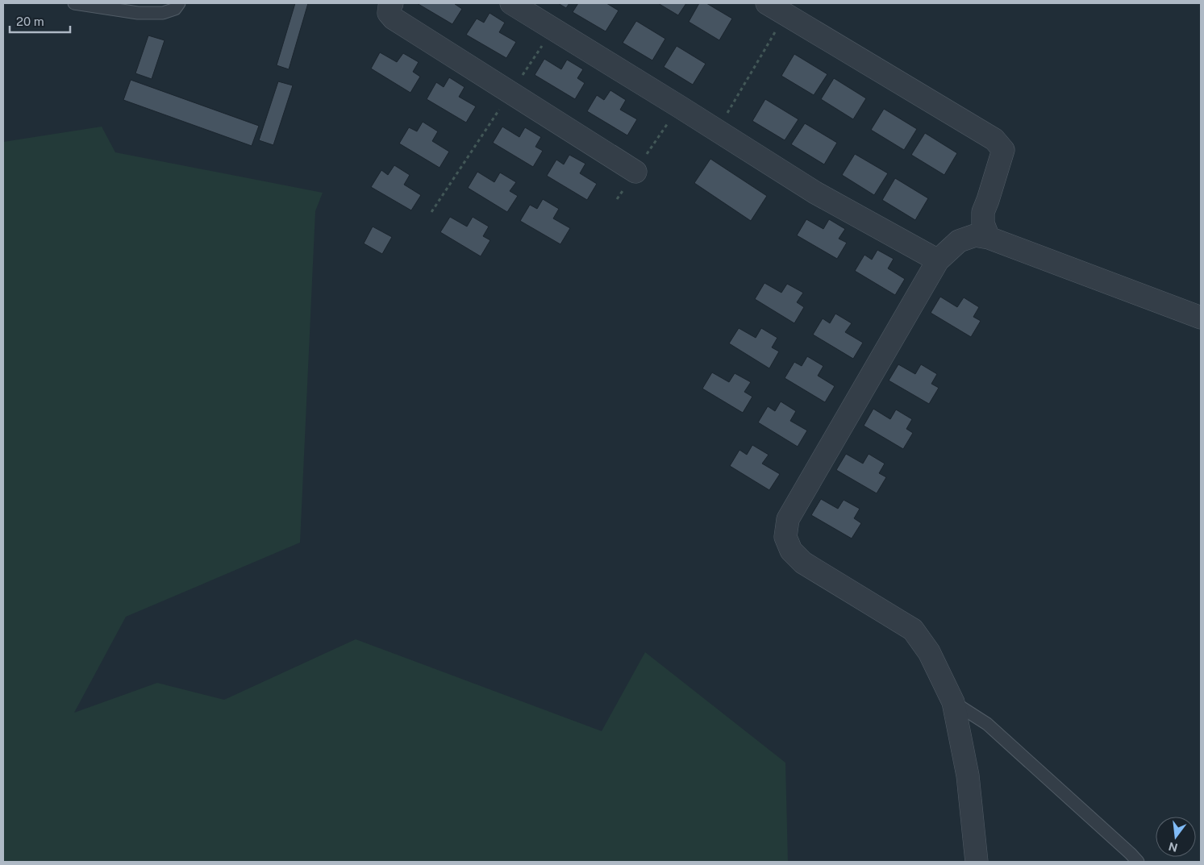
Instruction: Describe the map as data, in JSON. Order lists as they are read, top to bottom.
{
  "scale_bar": "20 m",
  "north": "bottom"
}
